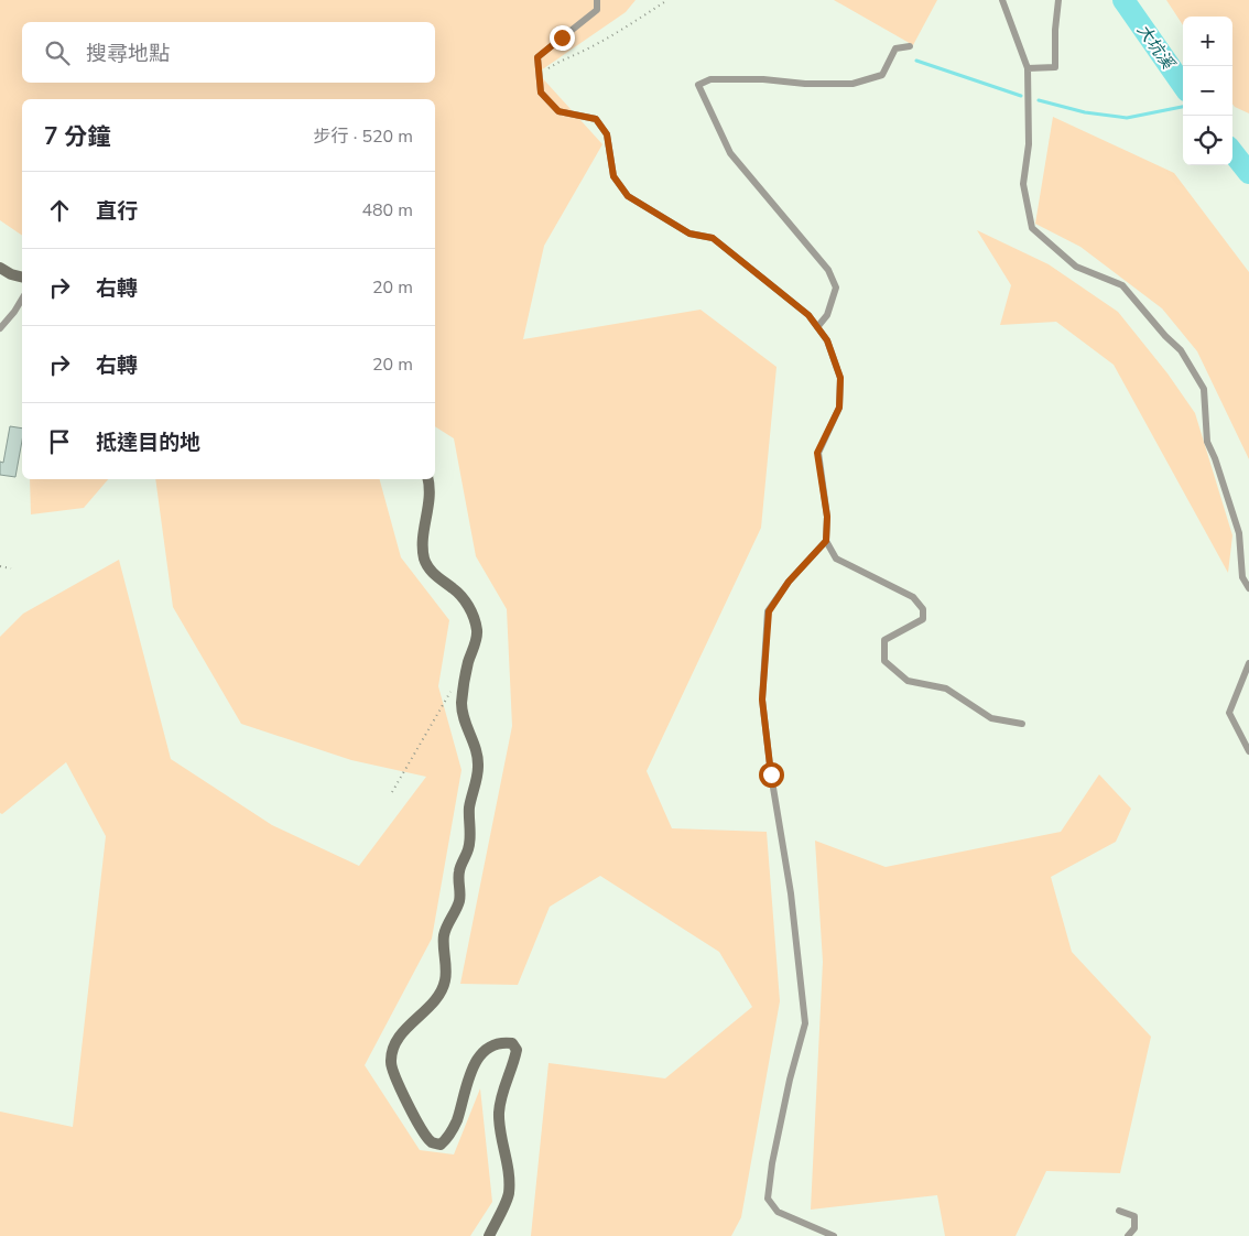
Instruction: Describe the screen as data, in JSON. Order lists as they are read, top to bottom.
{
  "water": ["大坑溪"],
  "page": {
    "map_buttons": ["+", "−"],
    "search": "搜尋地點",
    "heading": ["7 分鐘", "步行 · 520 m"],
    "list": [
      ["直行", "480 m"],
      ["右轉", "20 m"],
      ["右轉", "20 m"],
      "抵達目的地"
    ]
  }
}
